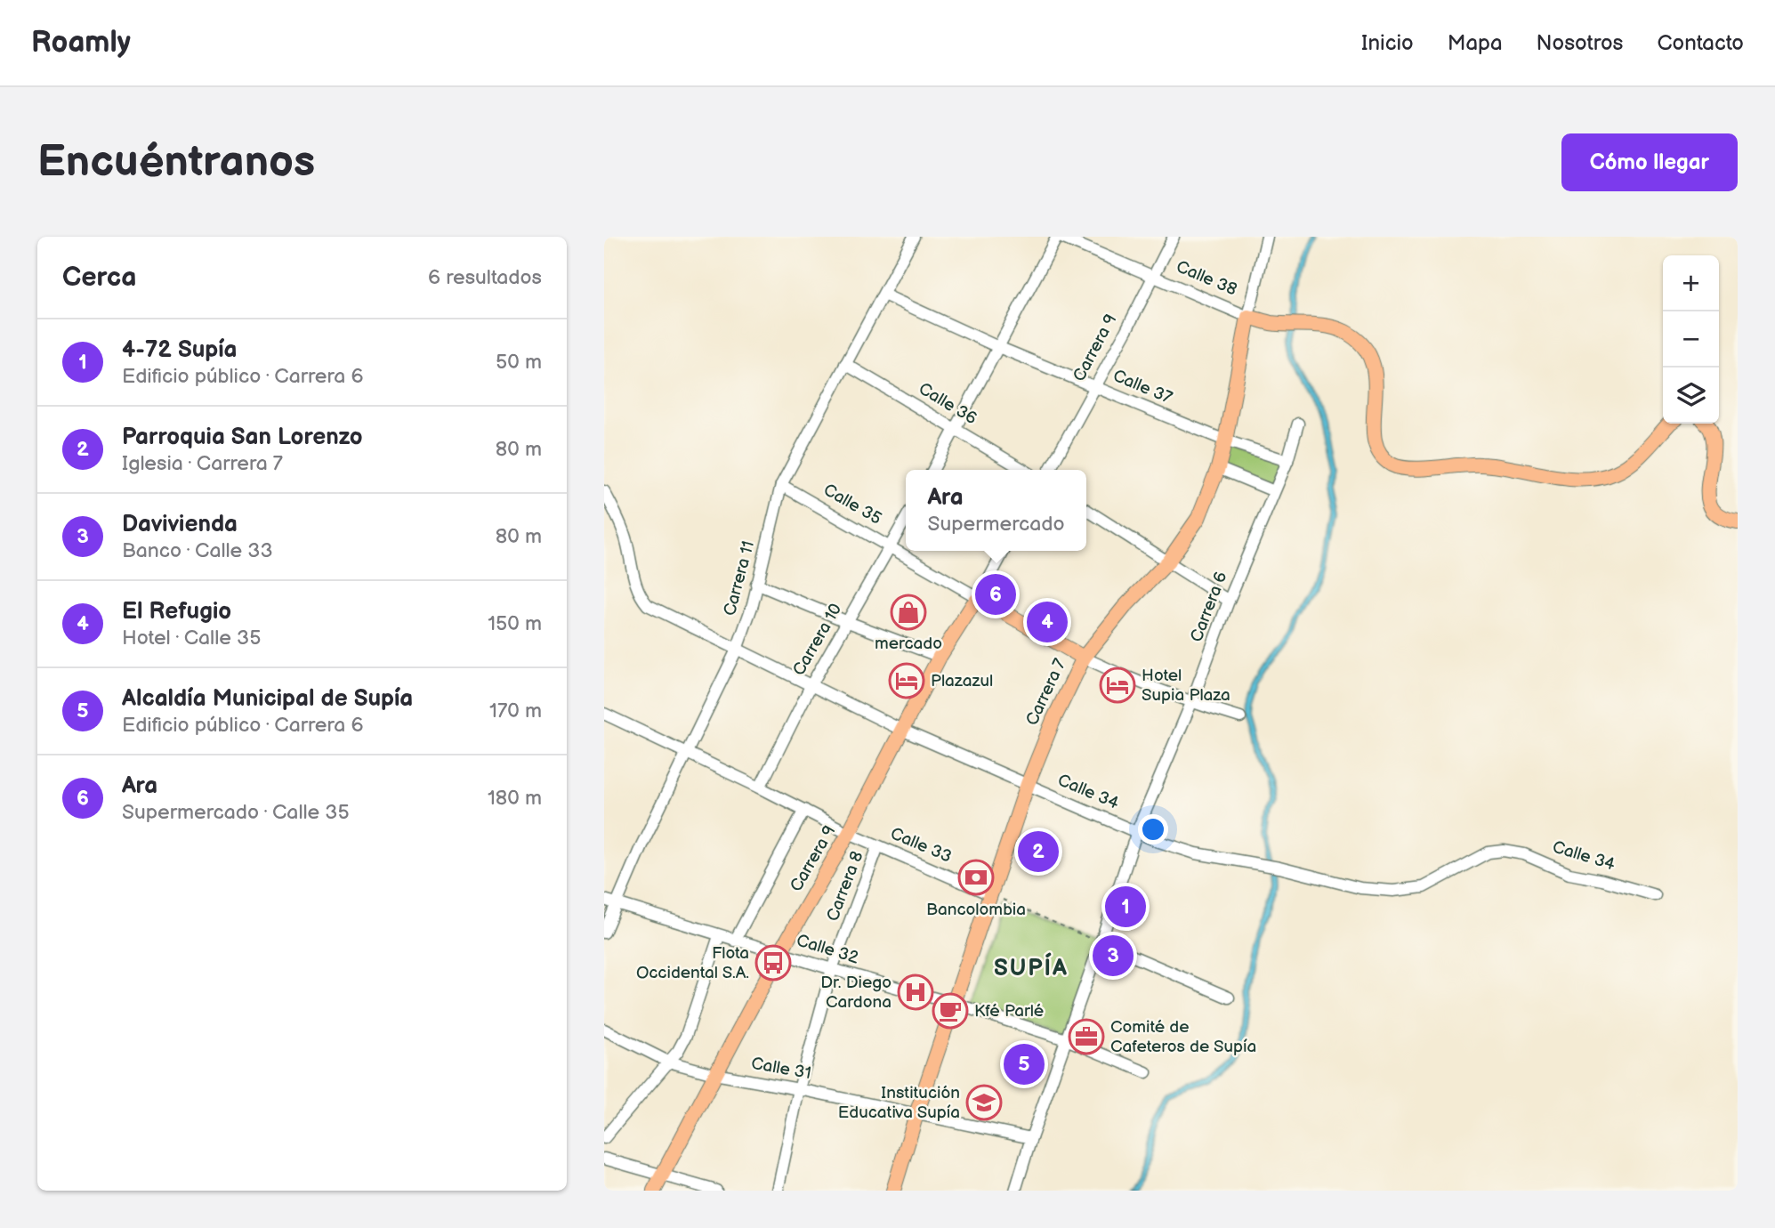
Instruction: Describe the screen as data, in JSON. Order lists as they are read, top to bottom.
{
  "streets": {
    "main road": [
      "Calle 38",
      "Carrera 9",
      "Calle 35",
      "Carrera 7"
    ],
    "street": [
      "Calle 37",
      "Calle 36",
      "Carrera 11",
      "Carrera 6",
      "Carrera 10",
      "Calle 34",
      "Calle 33",
      "Carrera 8",
      "Calle 32",
      "Calle 31"
    ]
  },
  "crossings": [
    ["Calle 38", "Carrera 9"],
    ["Calle 38", "Carrera 7"],
    ["Carrera 9", "Calle 37"],
    ["Carrera 9", "Calle 35"],
    ["Carrera 9", "Calle 34"],
    ["Carrera 9", "Calle 33"],
    ["Carrera 9", "Calle 32"],
    ["Carrera 9", "Calle 31"],
    ["Calle 37", "Carrera 11"],
    ["Calle 37", "Carrera 6"],
    ["Calle 37", "Carrera 7"],
    ["Calle 36", "Carrera 11"],
    ["Calle 35", "Carrera 11"],
    ["Calle 35", "Carrera 6"],
    ["Calle 35", "Carrera 10"],
    ["Calle 35", "Carrera 7"],
    ["Carrera 11", "Calle 34"],
    ["Carrera 11", "Calle 33"],
    ["Carrera 11", "Calle 32"],
    ["Carrera 6", "Calle 34"],
    ["Carrera 6", "Calle 32"],
    ["Carrera 6", "Calle 31"],
    ["Carrera 10", "Calle 34"],
    ["Carrera 10", "Calle 33"],
    ["Carrera 7", "Calle 34"],
    ["Carrera 7", "Calle 33"],
    ["Carrera 7", "Calle 32"],
    ["Carrera 7", "Calle 31"],
    ["Calle 33", "Carrera 8"],
    ["Carrera 8", "Calle 32"],
    ["Carrera 8", "Calle 31"]
  ],
  "districts": ["SUPÍA"],
  "places": {
    "shop": ["mercado"],
    "hotel": ["Plazazul", "Hotel Supia Plaza"],
    "bank": ["Bancolombia"],
    "bus stop": ["Flota Occidental S.A."],
    "hospital": ["Dr. Diego Cardona"],
    "cafe": ["Kfé Parlé"],
    "office": ["Comité de Cafeteros de Supía"],
    "school or university": ["Institución Educativa Supía"]
  },
  "page": {
    "header": "Roamly",
    "nav": [
      "Inicio",
      "Mapa",
      "Nosotros",
      "Contacto"
    ],
    "buttons": "Cómo llegar",
    "title": "Encuéntranos",
    "heading": ["Cerca", "6 resultados"],
    "map_buttons": ["+", "−"],
    "list": [
      {
        "mark": "1",
        "name": "4-72 Supía",
        "note": "Edificio público · Carrera 6",
        "value": "50 m"
      },
      {
        "mark": "2",
        "name": "Parroquia San Lorenzo",
        "note": "Iglesia · Carrera 7",
        "value": "80 m"
      },
      {
        "mark": "3",
        "name": "Davivienda",
        "note": "Banco · Calle 33",
        "value": "80 m"
      },
      {
        "mark": "4",
        "name": "El Refugio",
        "note": "Hotel · Calle 35",
        "value": "150 m"
      },
      {
        "mark": "5",
        "name": "Alcaldía Municipal de Supía",
        "note": "Edificio público · Carrera 6",
        "value": "170 m"
      },
      {
        "mark": "6",
        "name": "Ara",
        "note": "Supermercado · Calle 35",
        "value": "180 m"
      }
    ],
    "popup": ["Ara", "Supermercado"],
    "pins": [
      "6",
      "4",
      "2",
      "1",
      "3",
      "5"
    ]
  }
}
